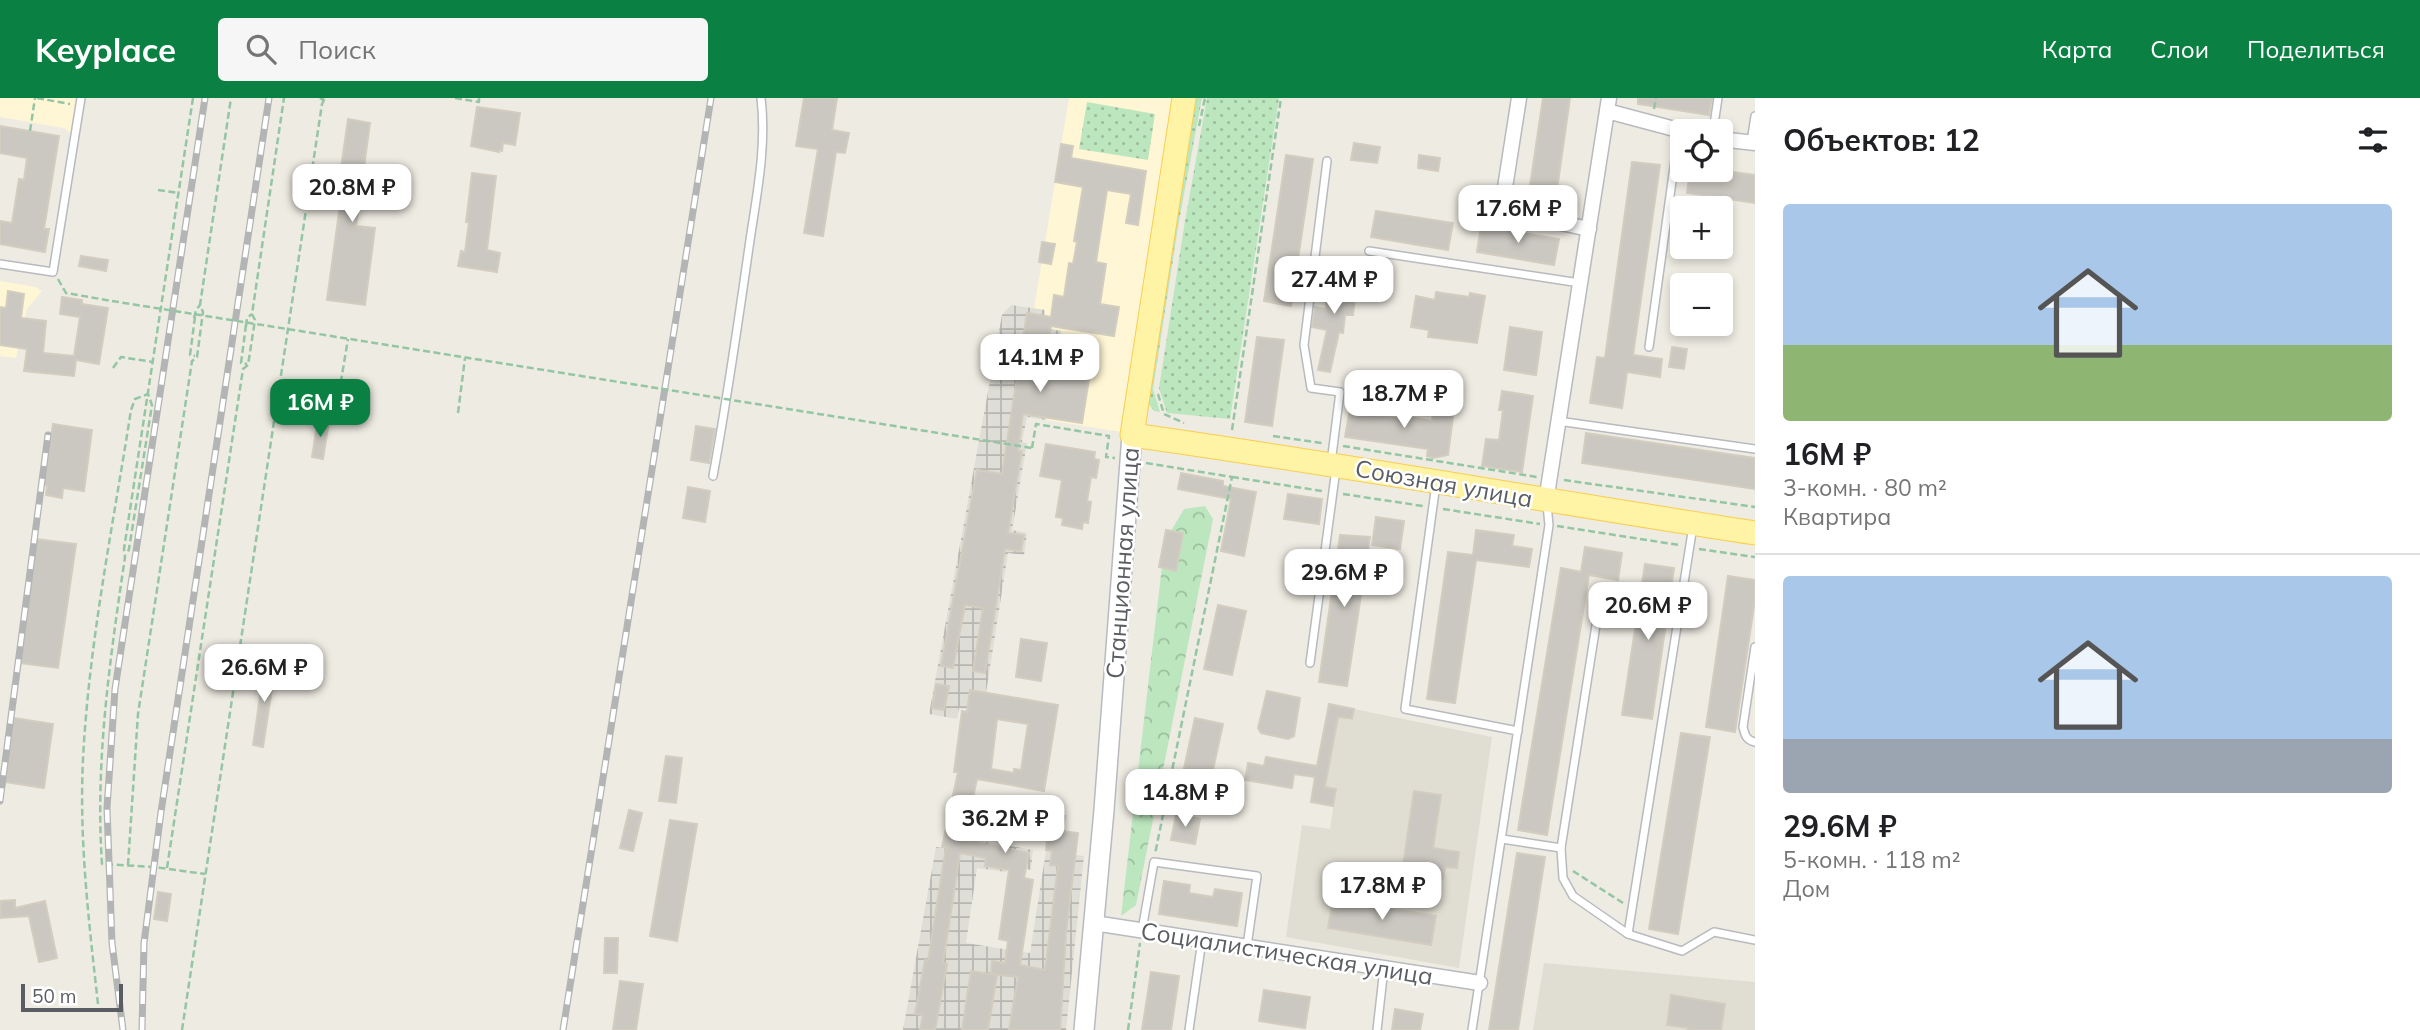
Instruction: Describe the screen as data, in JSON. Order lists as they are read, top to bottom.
{
  "streets": {
    "main road": ["Союзная улица", "Станционная улица"],
    "street": ["Социалистическая улица"]
  },
  "crossings": [
    ["Союзная улица", "Станционная улица"],
    ["Станционная улица", "Социалистическая улица"]
  ],
  "scale_bar": "50 m",
  "page": {
    "header": "Keyplace",
    "search": "Поиск",
    "nav": ["Карта", "Слои", "Поделиться"],
    "heading": "Объектов: 12",
    "map_buttons": ["+", "−"],
    "price": [
      "20.8M ₽",
      "17.6M ₽",
      "27.4M ₽",
      "14.1M ₽",
      "18.7M ₽",
      "16M ₽",
      "29.6M ₽",
      "20.6M ₽",
      "26.6M ₽",
      "14.8M ₽",
      "36.2M ₽",
      "17.8M ₽"
    ],
    "list": [
      {
        "name": "16M ₽",
        "note": "3-комн. · 80 m² · Квартира"
      },
      {
        "name": "29.6M ₽",
        "note": "5-комн. · 118 m² · Дом"
      }
    ],
    "scale": "50 m"
  }
}
